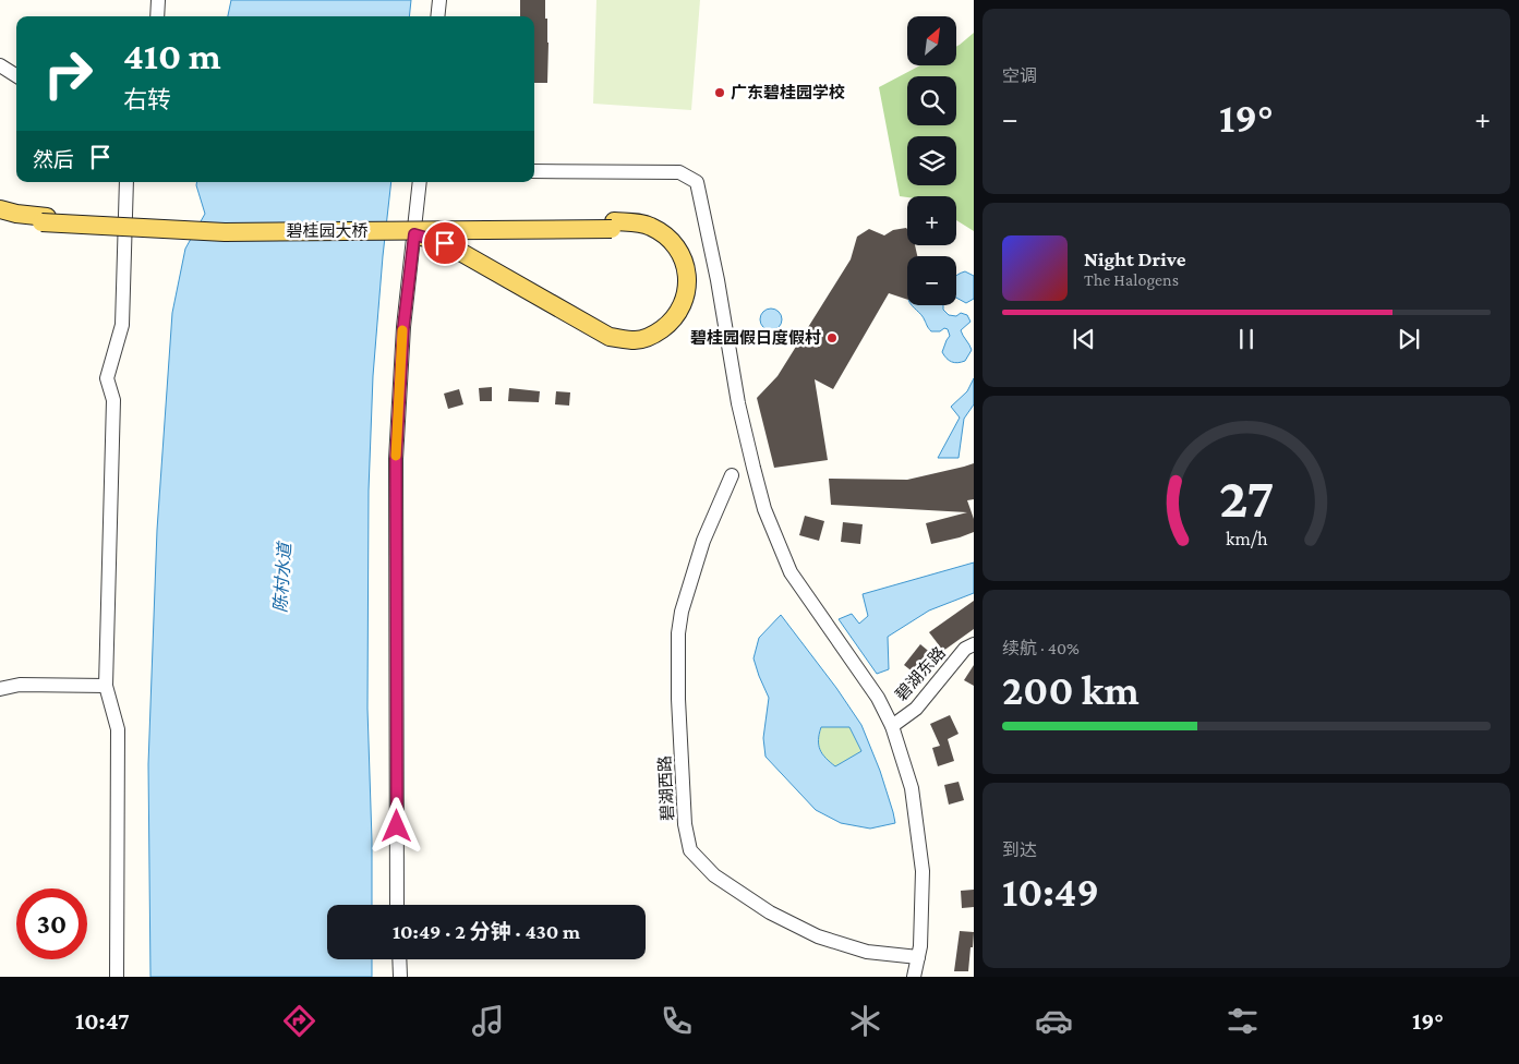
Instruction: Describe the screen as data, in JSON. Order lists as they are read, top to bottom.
{
  "streets": {
    "main road": ["碧桂园大桥"],
    "street": ["碧湖东路", "碧湖西路"]
  },
  "water": ["陈村水道"],
  "places": ["广东碧桂园学校", "碧桂园假日度假村"],
  "north": "top right",
  "page": {
    "tile": [
      "空调",
      ["续航 · 40%", "200 km"],
      ["到达", "10:49"]
    ],
    "map_buttons": ["+", "−"],
    "turn": ["410 m", "右转"],
    "heat": ["−", "19°", "+"],
    "then": "然后",
    "song": ["Night Drive", "The Halogens"],
    "limit": "30",
    "trip": "10:49 · 2 分钟 · 430 m",
    "tabs": ["10:47", "19°"],
    "gauge": ["27", "km/h"]
  }
}
